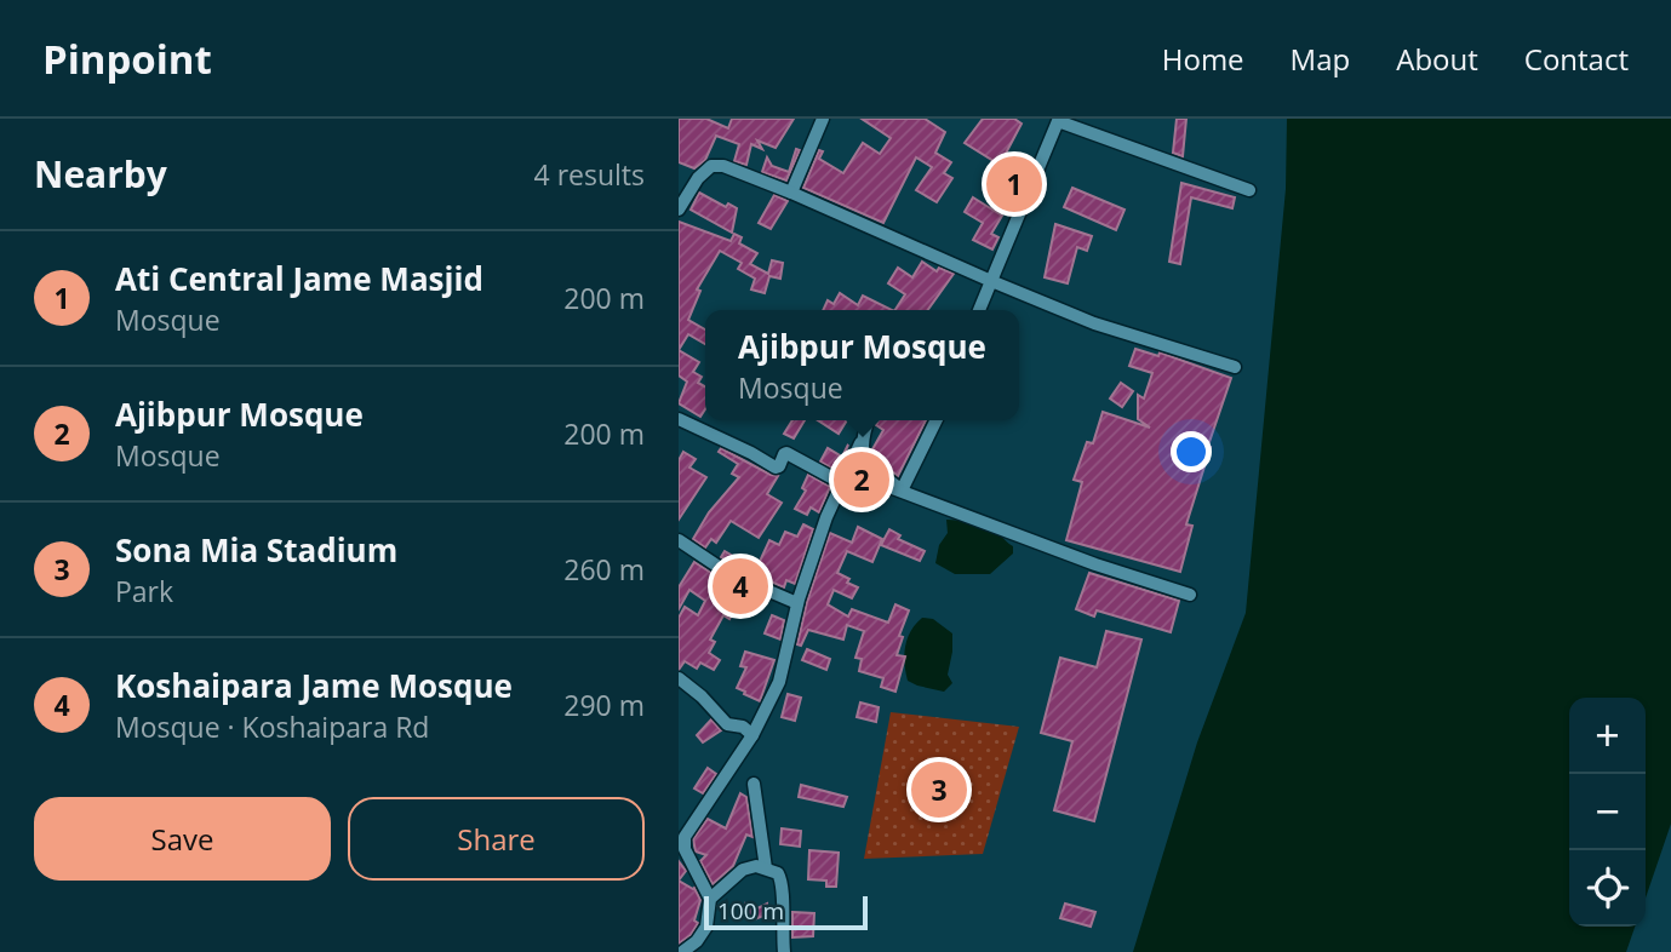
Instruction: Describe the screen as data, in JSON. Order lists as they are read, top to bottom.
{
  "scale_bar": "100 m",
  "page": {
    "header": "Pinpoint",
    "nav": [
      "Home",
      "Map",
      "About",
      "Contact"
    ],
    "heading": ["Nearby", "4 results"],
    "pins": [
      "1",
      "2",
      "4",
      "3"
    ],
    "list": [
      {
        "mark": "1",
        "name": "Ati Central Jame Masjid",
        "note": "Mosque",
        "value": "200 m"
      },
      {
        "mark": "2",
        "name": "Ajibpur Mosque",
        "note": "Mosque",
        "value": "200 m"
      },
      {
        "mark": "3",
        "name": "Sona Mia Stadium",
        "note": "Park",
        "value": "260 m"
      },
      {
        "mark": "4",
        "name": "Koshaipara Jame Mosque",
        "note": "Mosque · Koshaipara Rd",
        "value": "290 m"
      }
    ],
    "popup": ["Ajibpur Mosque", "Mosque"],
    "map_buttons": ["+", "−"],
    "buttons": ["Save", "Share"],
    "scale": "100 m"
  }
}
